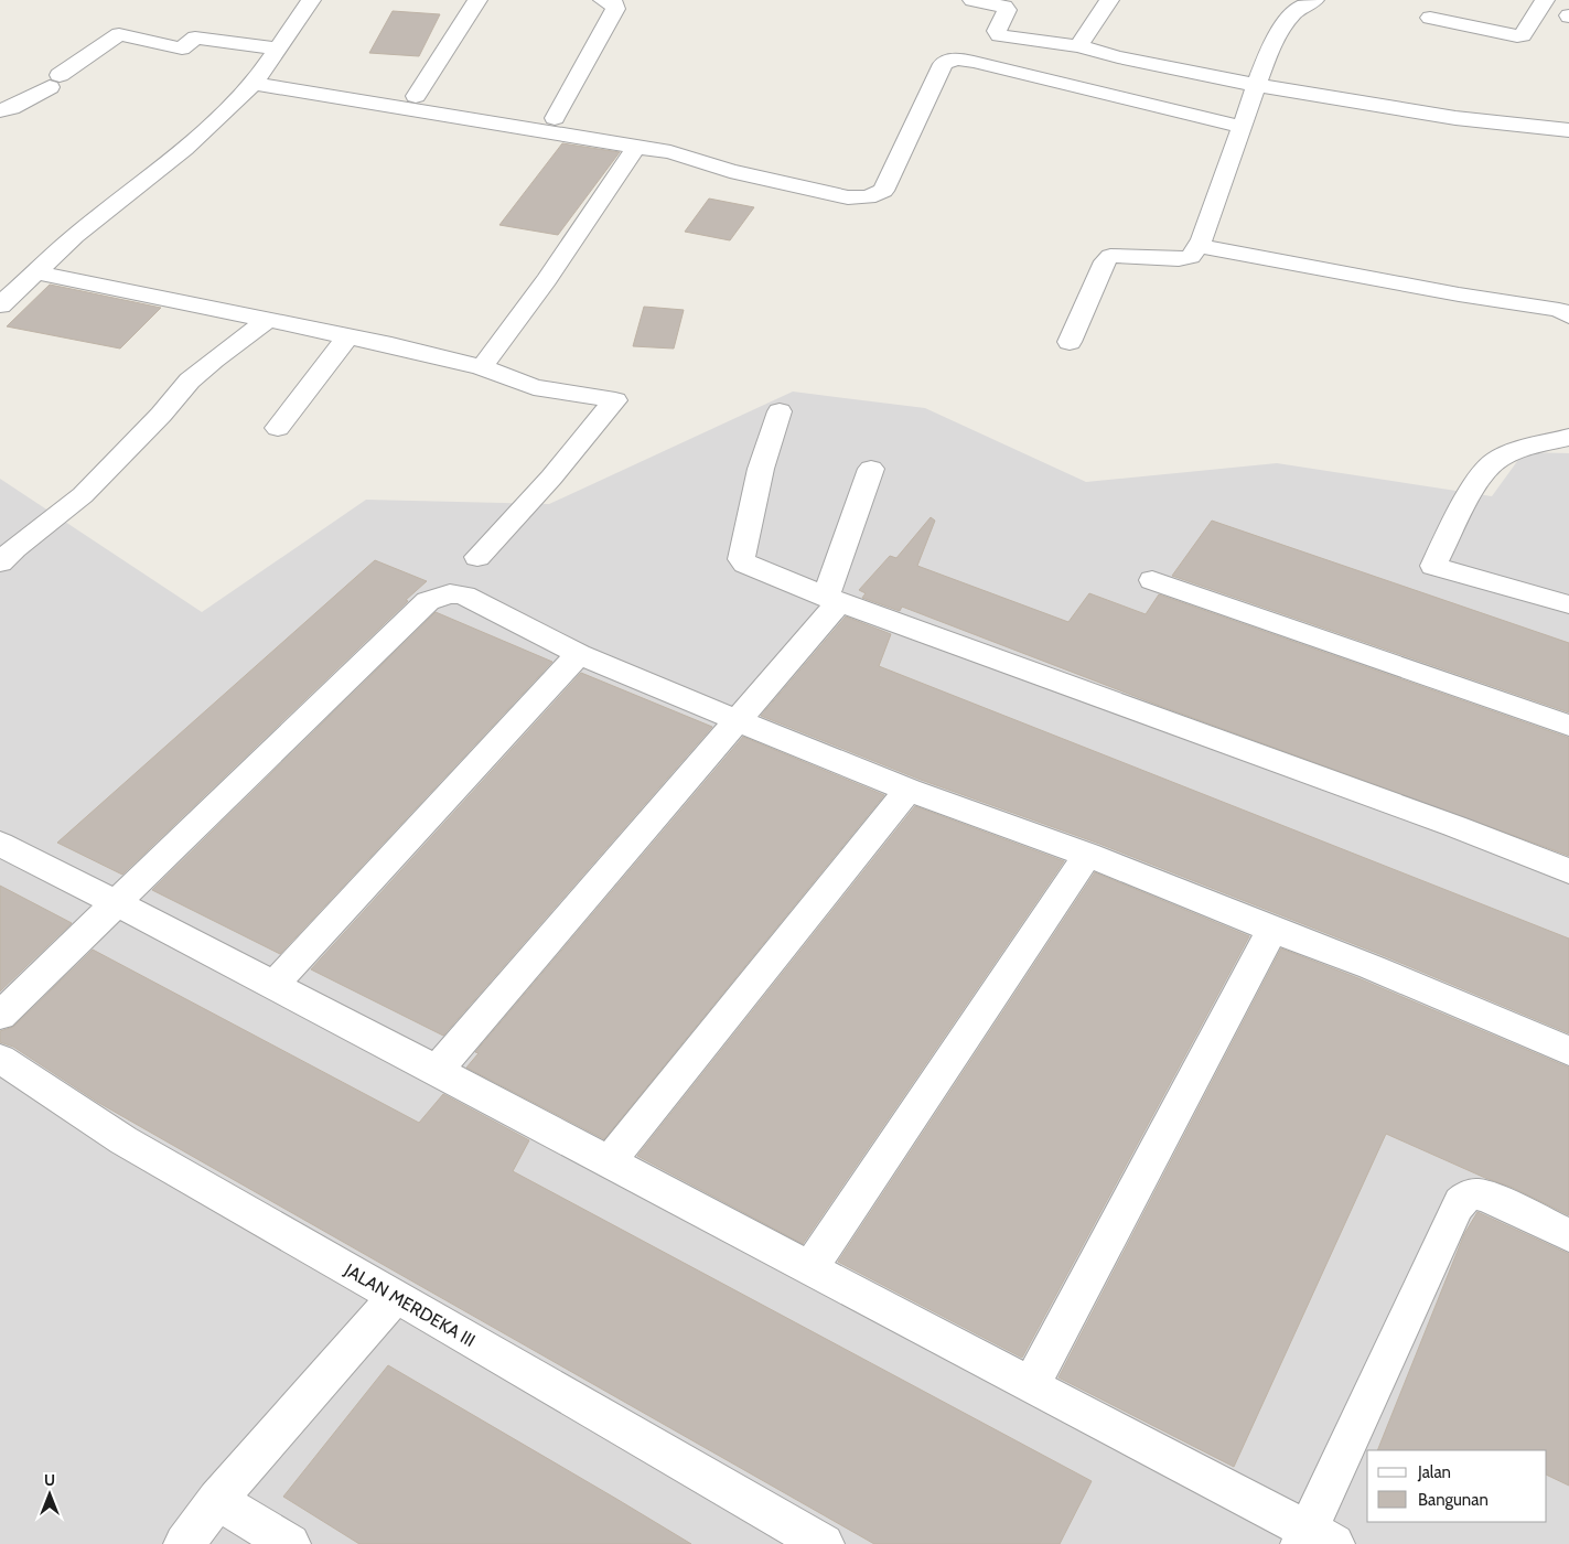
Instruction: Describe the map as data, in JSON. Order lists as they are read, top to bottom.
{
  "streets": {
    "street": ["JALAN MERDEKA III"]
  },
  "legend": ["Jalan", "Bangunan"],
  "north": "top"
}
